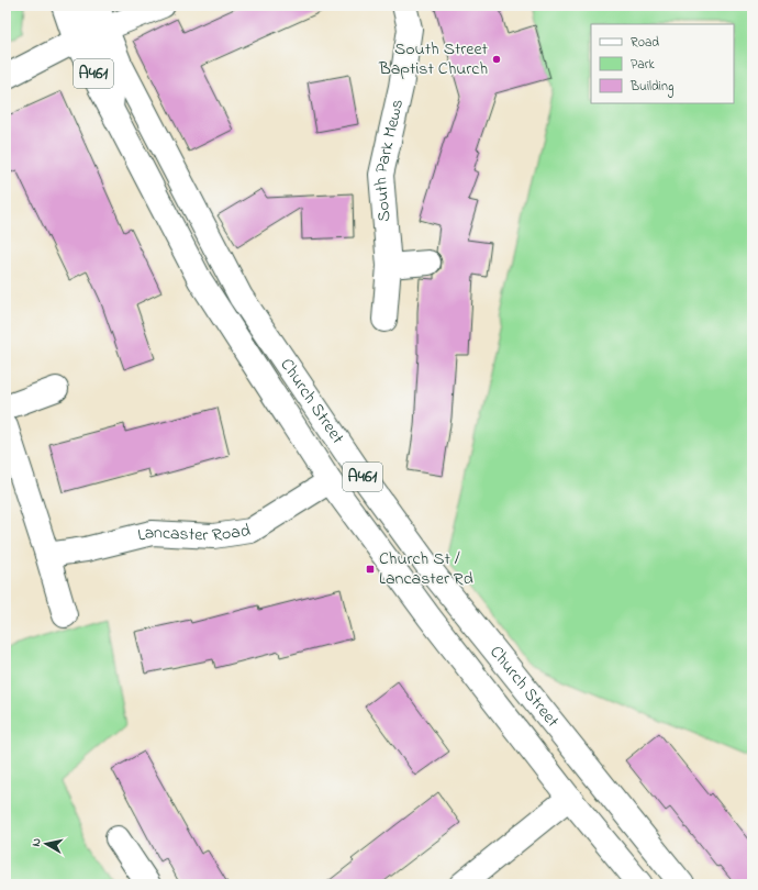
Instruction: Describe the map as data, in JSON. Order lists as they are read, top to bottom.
{
  "streets": {
    "main road": [
      "A461",
      "South Park Mews",
      "Church Street",
      "Lancaster Road"
    ]
  },
  "crossings": [
    ["Church Street", "Lancaster Road"]
  ],
  "places": {
    "other": ["South Street Baptist Church"],
    "transit": ["Church St / Lancaster Rd"]
  },
  "legend": ["Road", "Park", "Building"],
  "north": "left"
}
